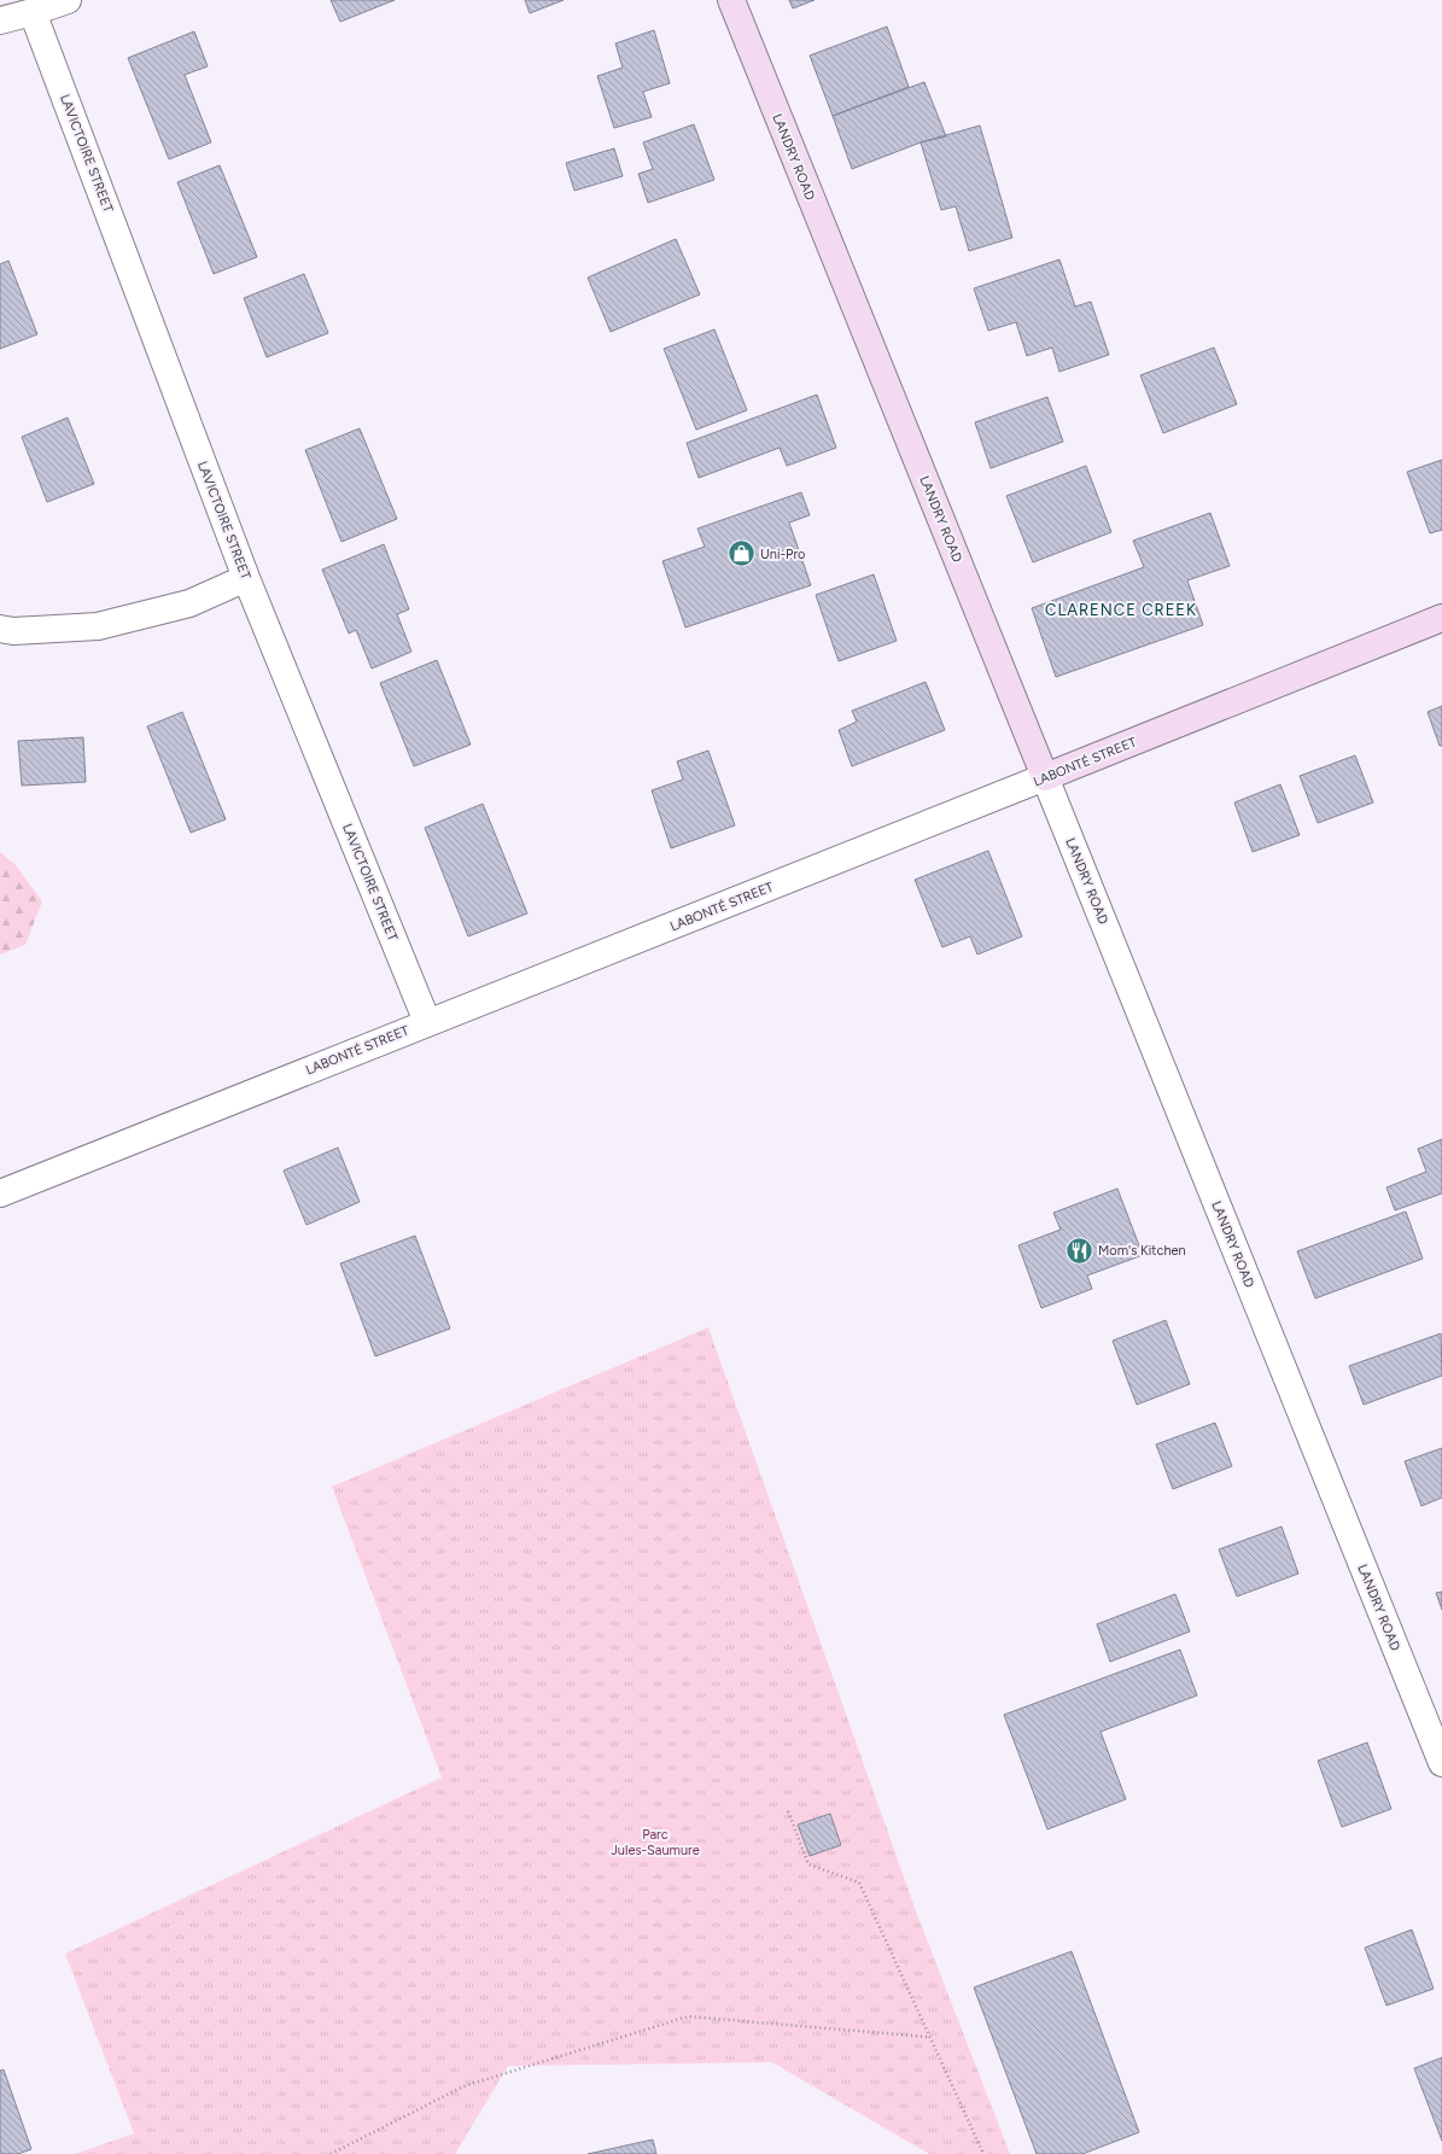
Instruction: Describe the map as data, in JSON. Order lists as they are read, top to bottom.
{
  "streets": {
    "main road": ["LANDRY ROAD", "LABONTÉ STREET"],
    "street": ["LAVICTOIRE STREET"]
  },
  "crossings": [
    ["LAVICTOIRE STREET", "LABONTÉ STREET"],
    ["LANDRY ROAD", "LABONTÉ STREET"]
  ],
  "districts": ["CLARENCE CREEK"],
  "parks": ["Parc Jules-Saumure"],
  "places": {
    "shop": ["Uni-Pro"],
    "restaurant": ["Mom's Kitchen"]
  }
}
